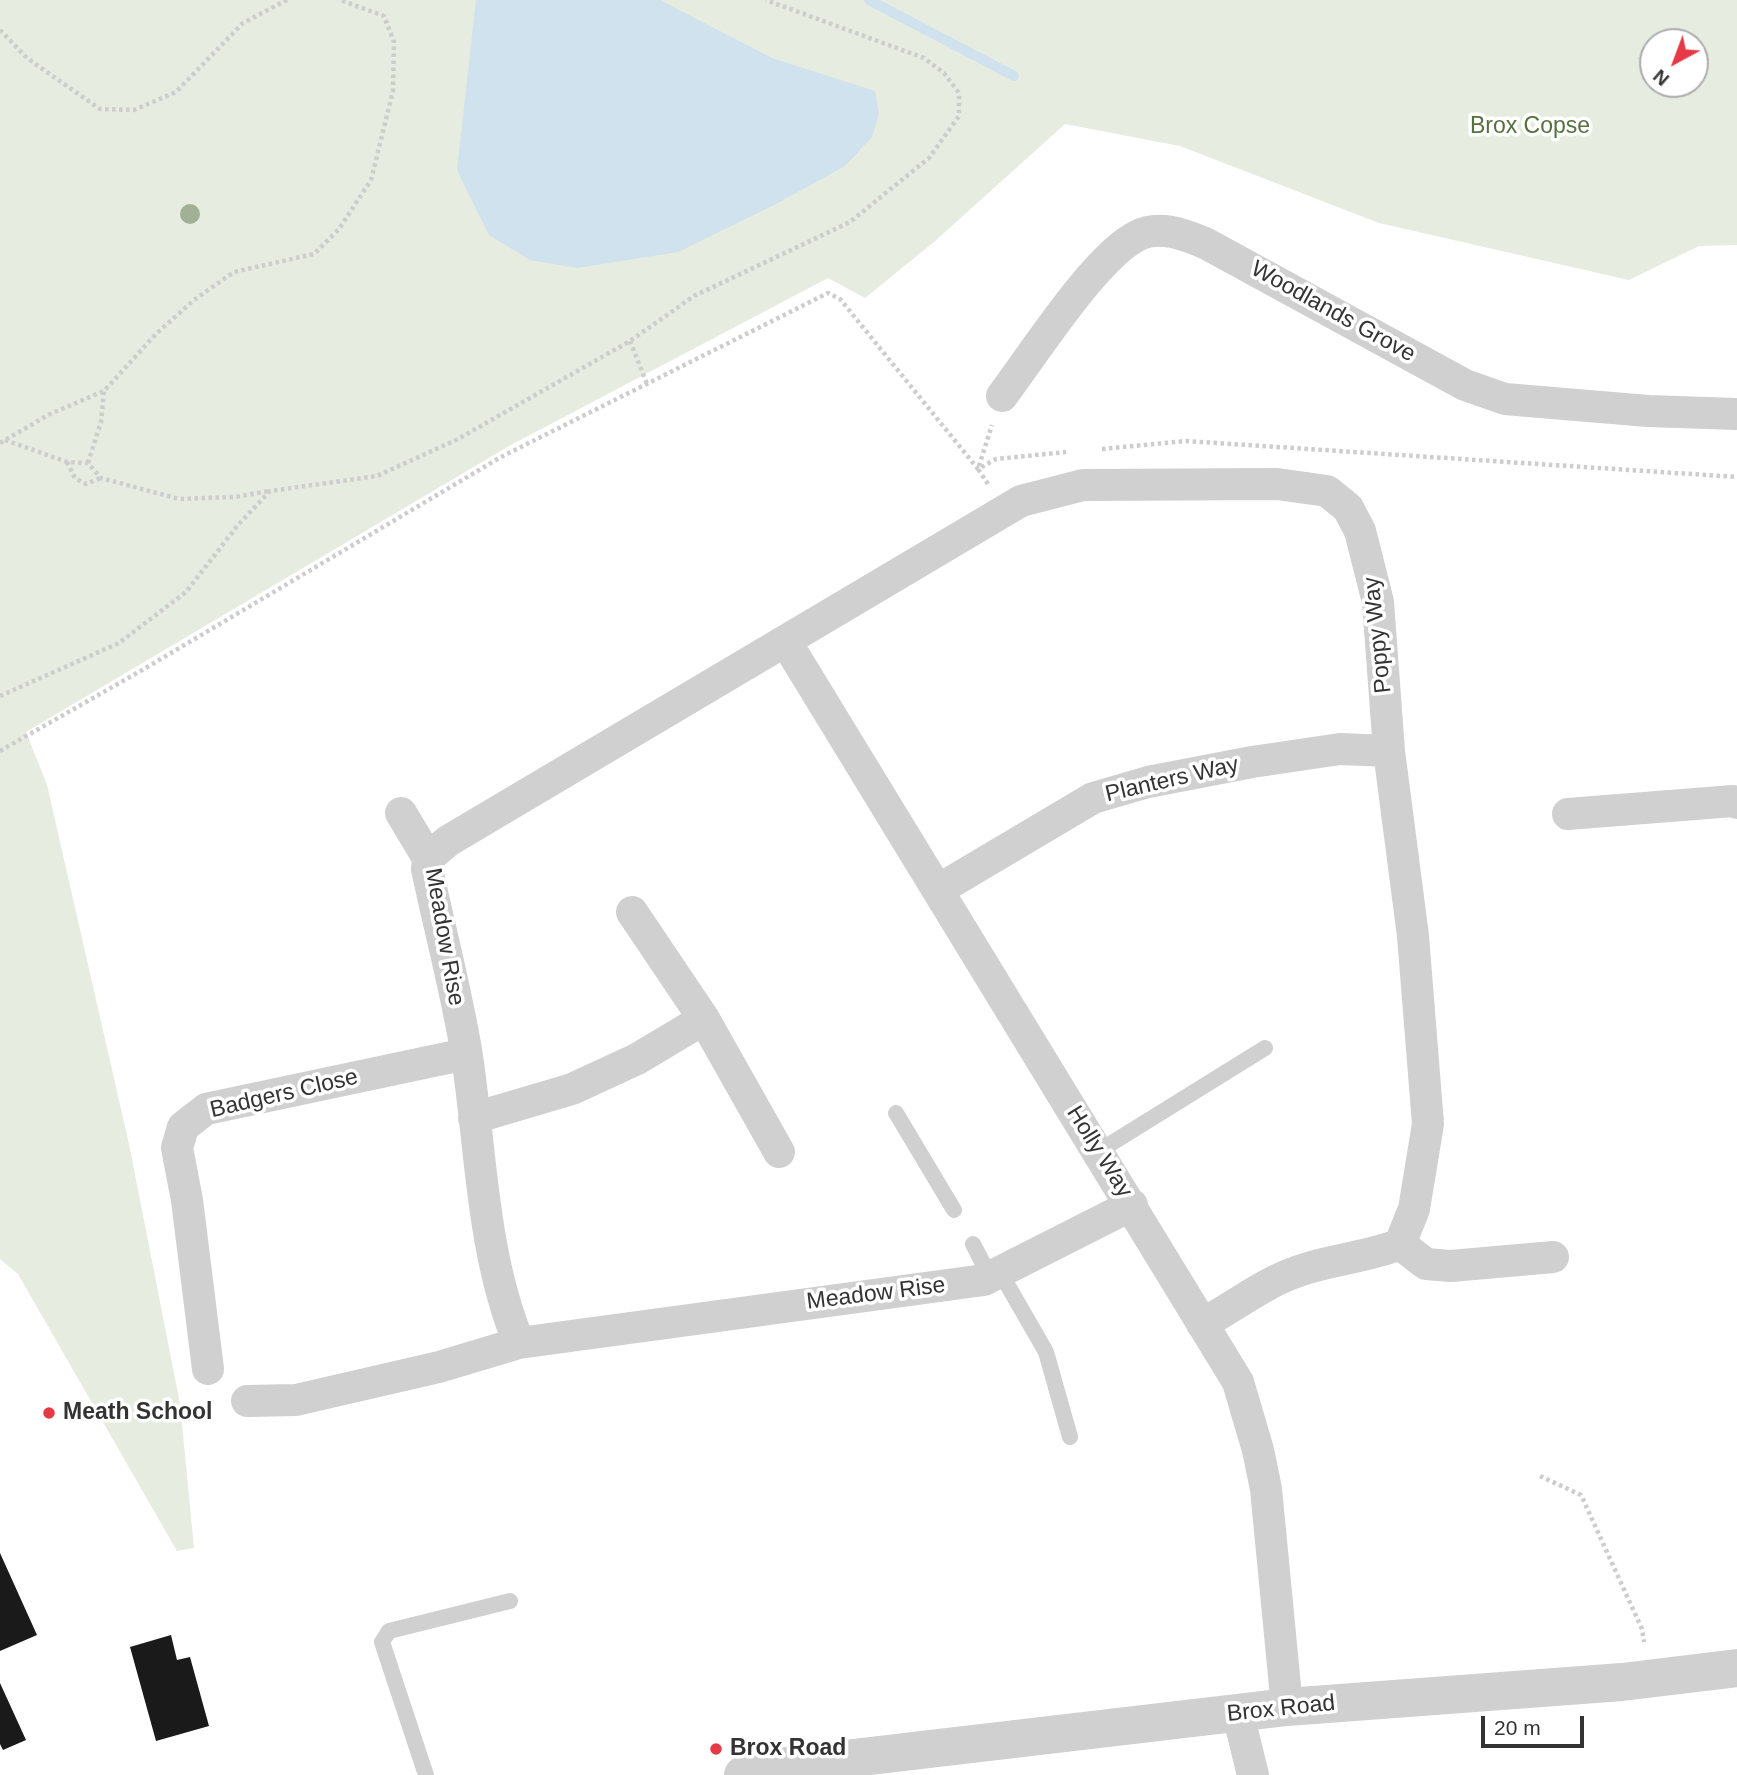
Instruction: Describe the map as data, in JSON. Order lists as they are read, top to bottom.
{
  "streets": {
    "street": [
      "Woodlands Grove",
      "Poppy Way",
      "Planters Way",
      "Meadow Rise",
      "Badgers Close",
      "Holly Way",
      "Brox Road"
    ]
  },
  "crossings": [
    ["Poppy Way", "Planters Way"],
    ["Poppy Way", "Meadow Rise"],
    ["Poppy Way", "Holly Way"],
    ["Planters Way", "Holly Way"],
    ["Meadow Rise", "Badgers Close"],
    ["Meadow Rise", "Holly Way"],
    ["Holly Way", "Brox Road"]
  ],
  "parks": ["Brox Copse"],
  "places": ["Meath School", "Brox Road"],
  "scale_bar": "20 m",
  "north": "bottom left"
}
